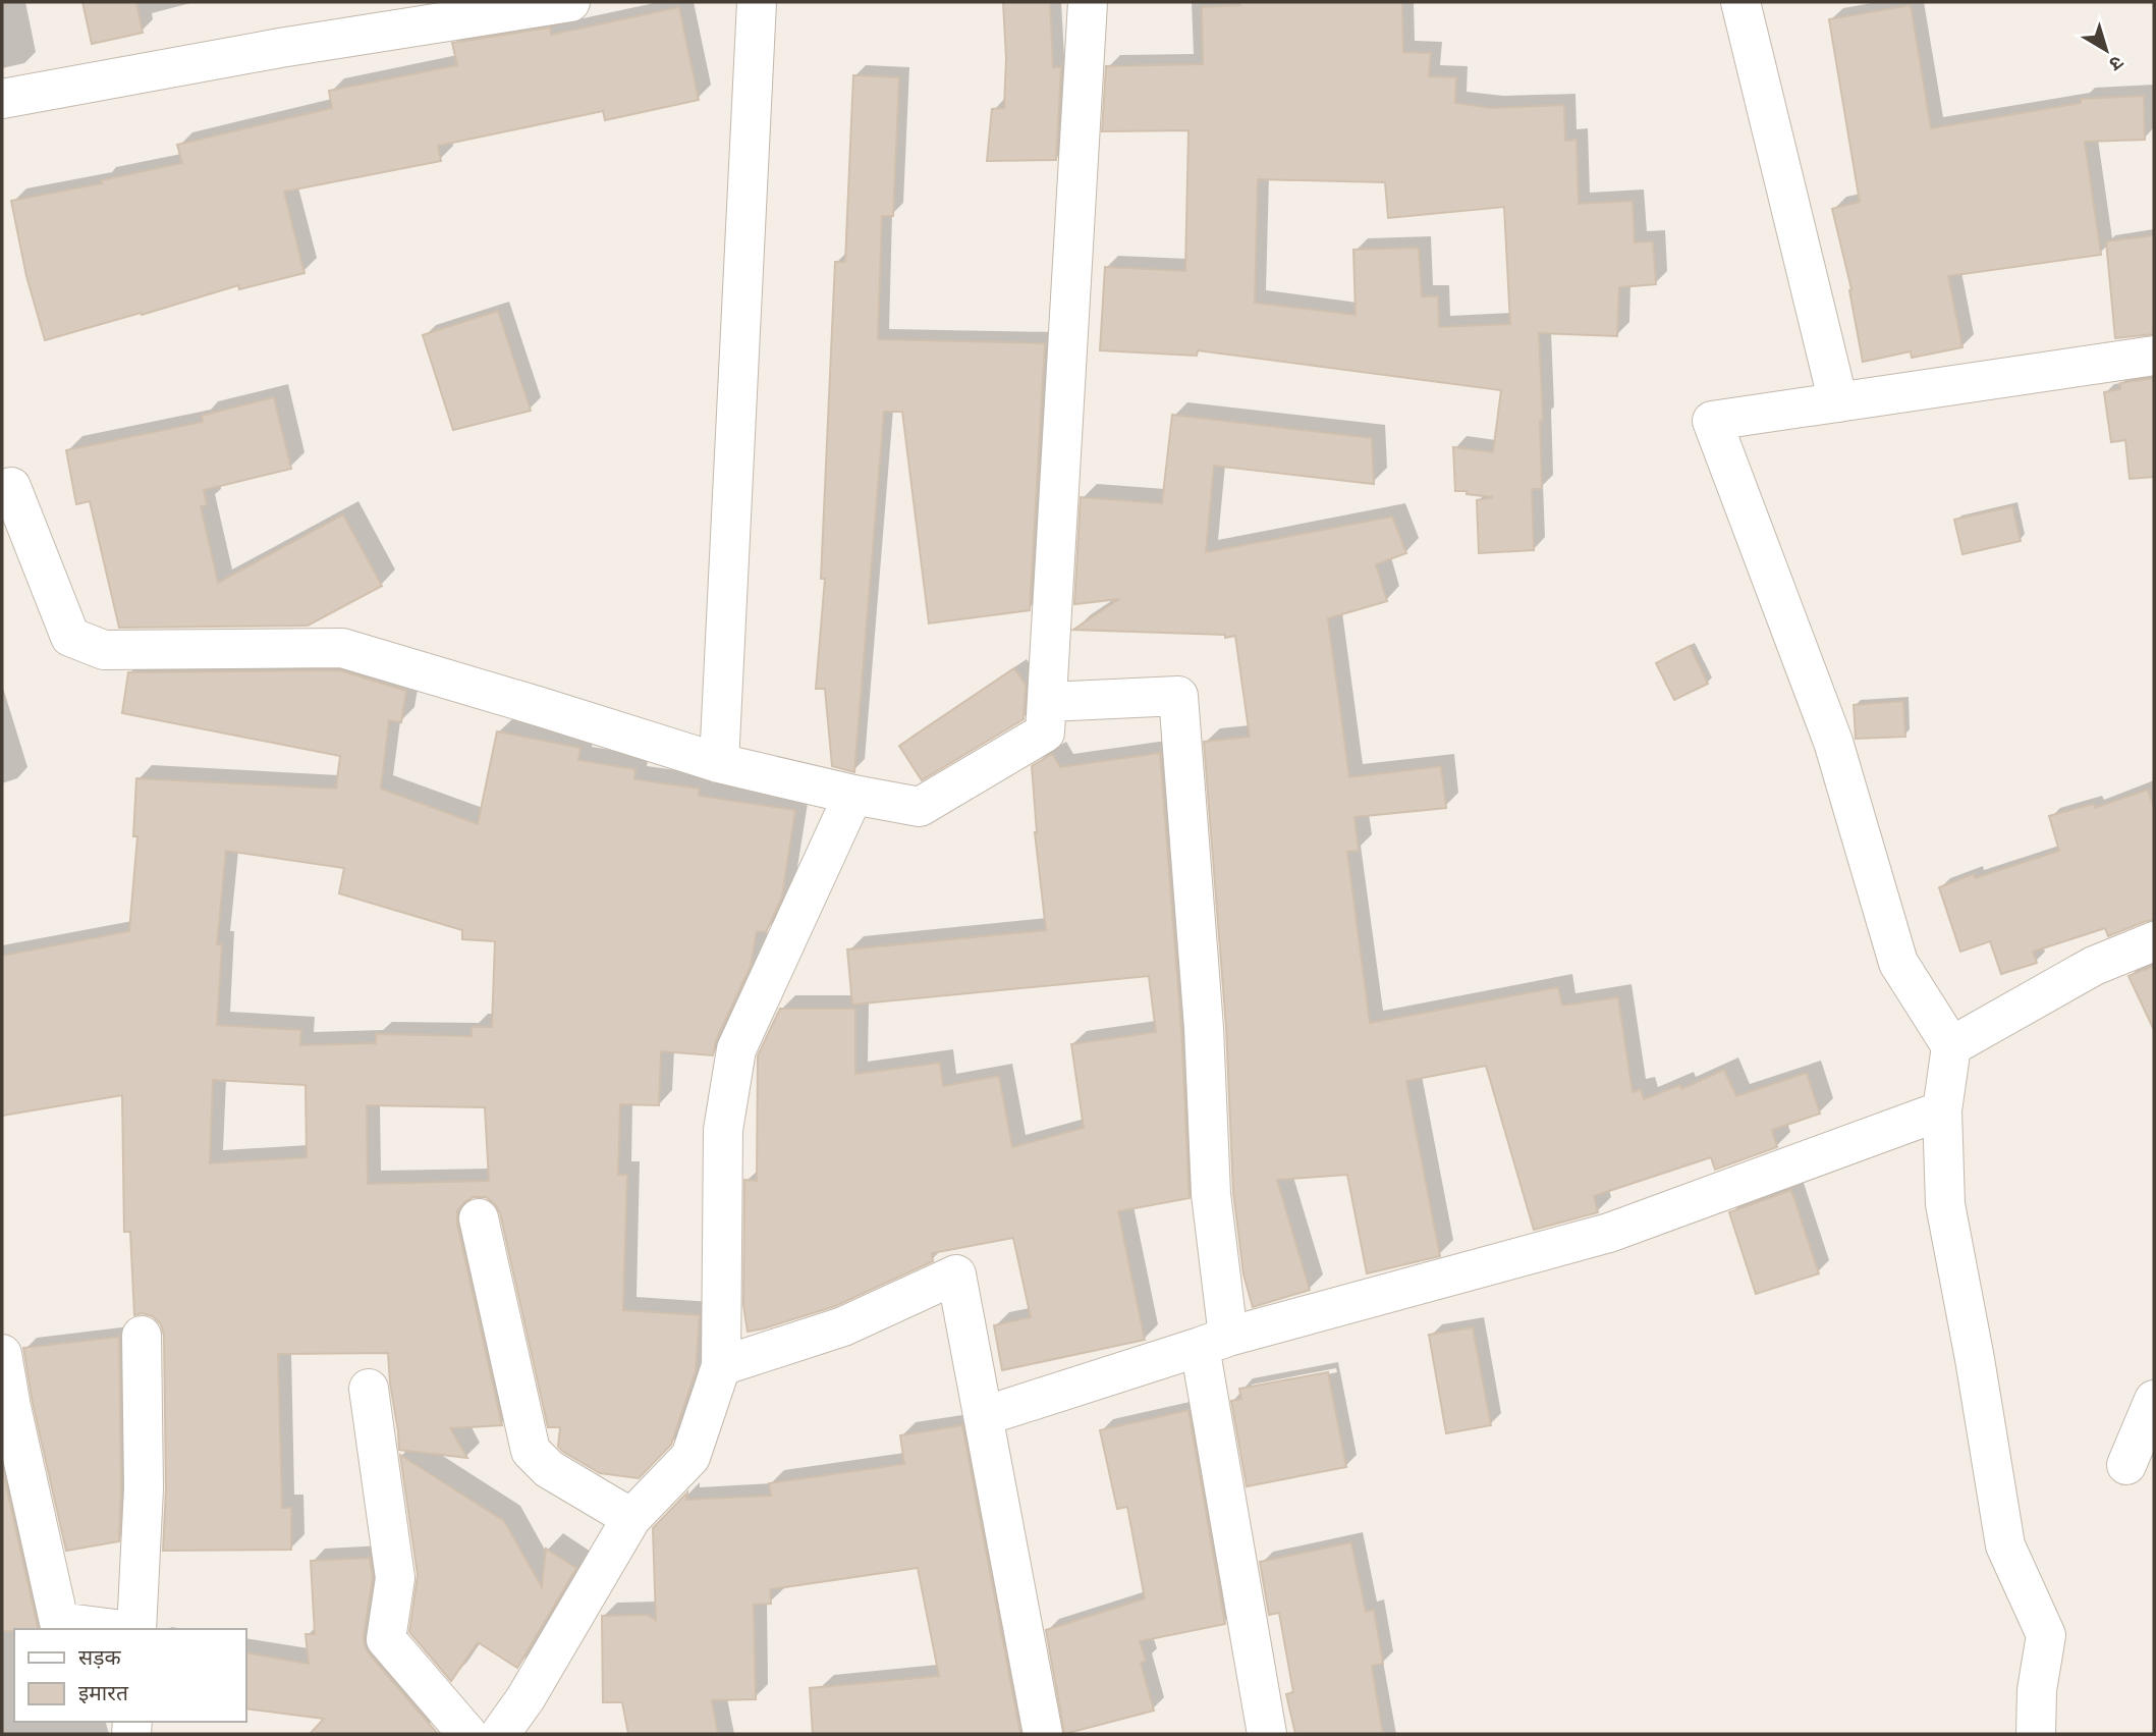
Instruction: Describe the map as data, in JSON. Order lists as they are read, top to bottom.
{
  "legend": ["सड़क", "इमारत"],
  "north": "bottom right"
}
